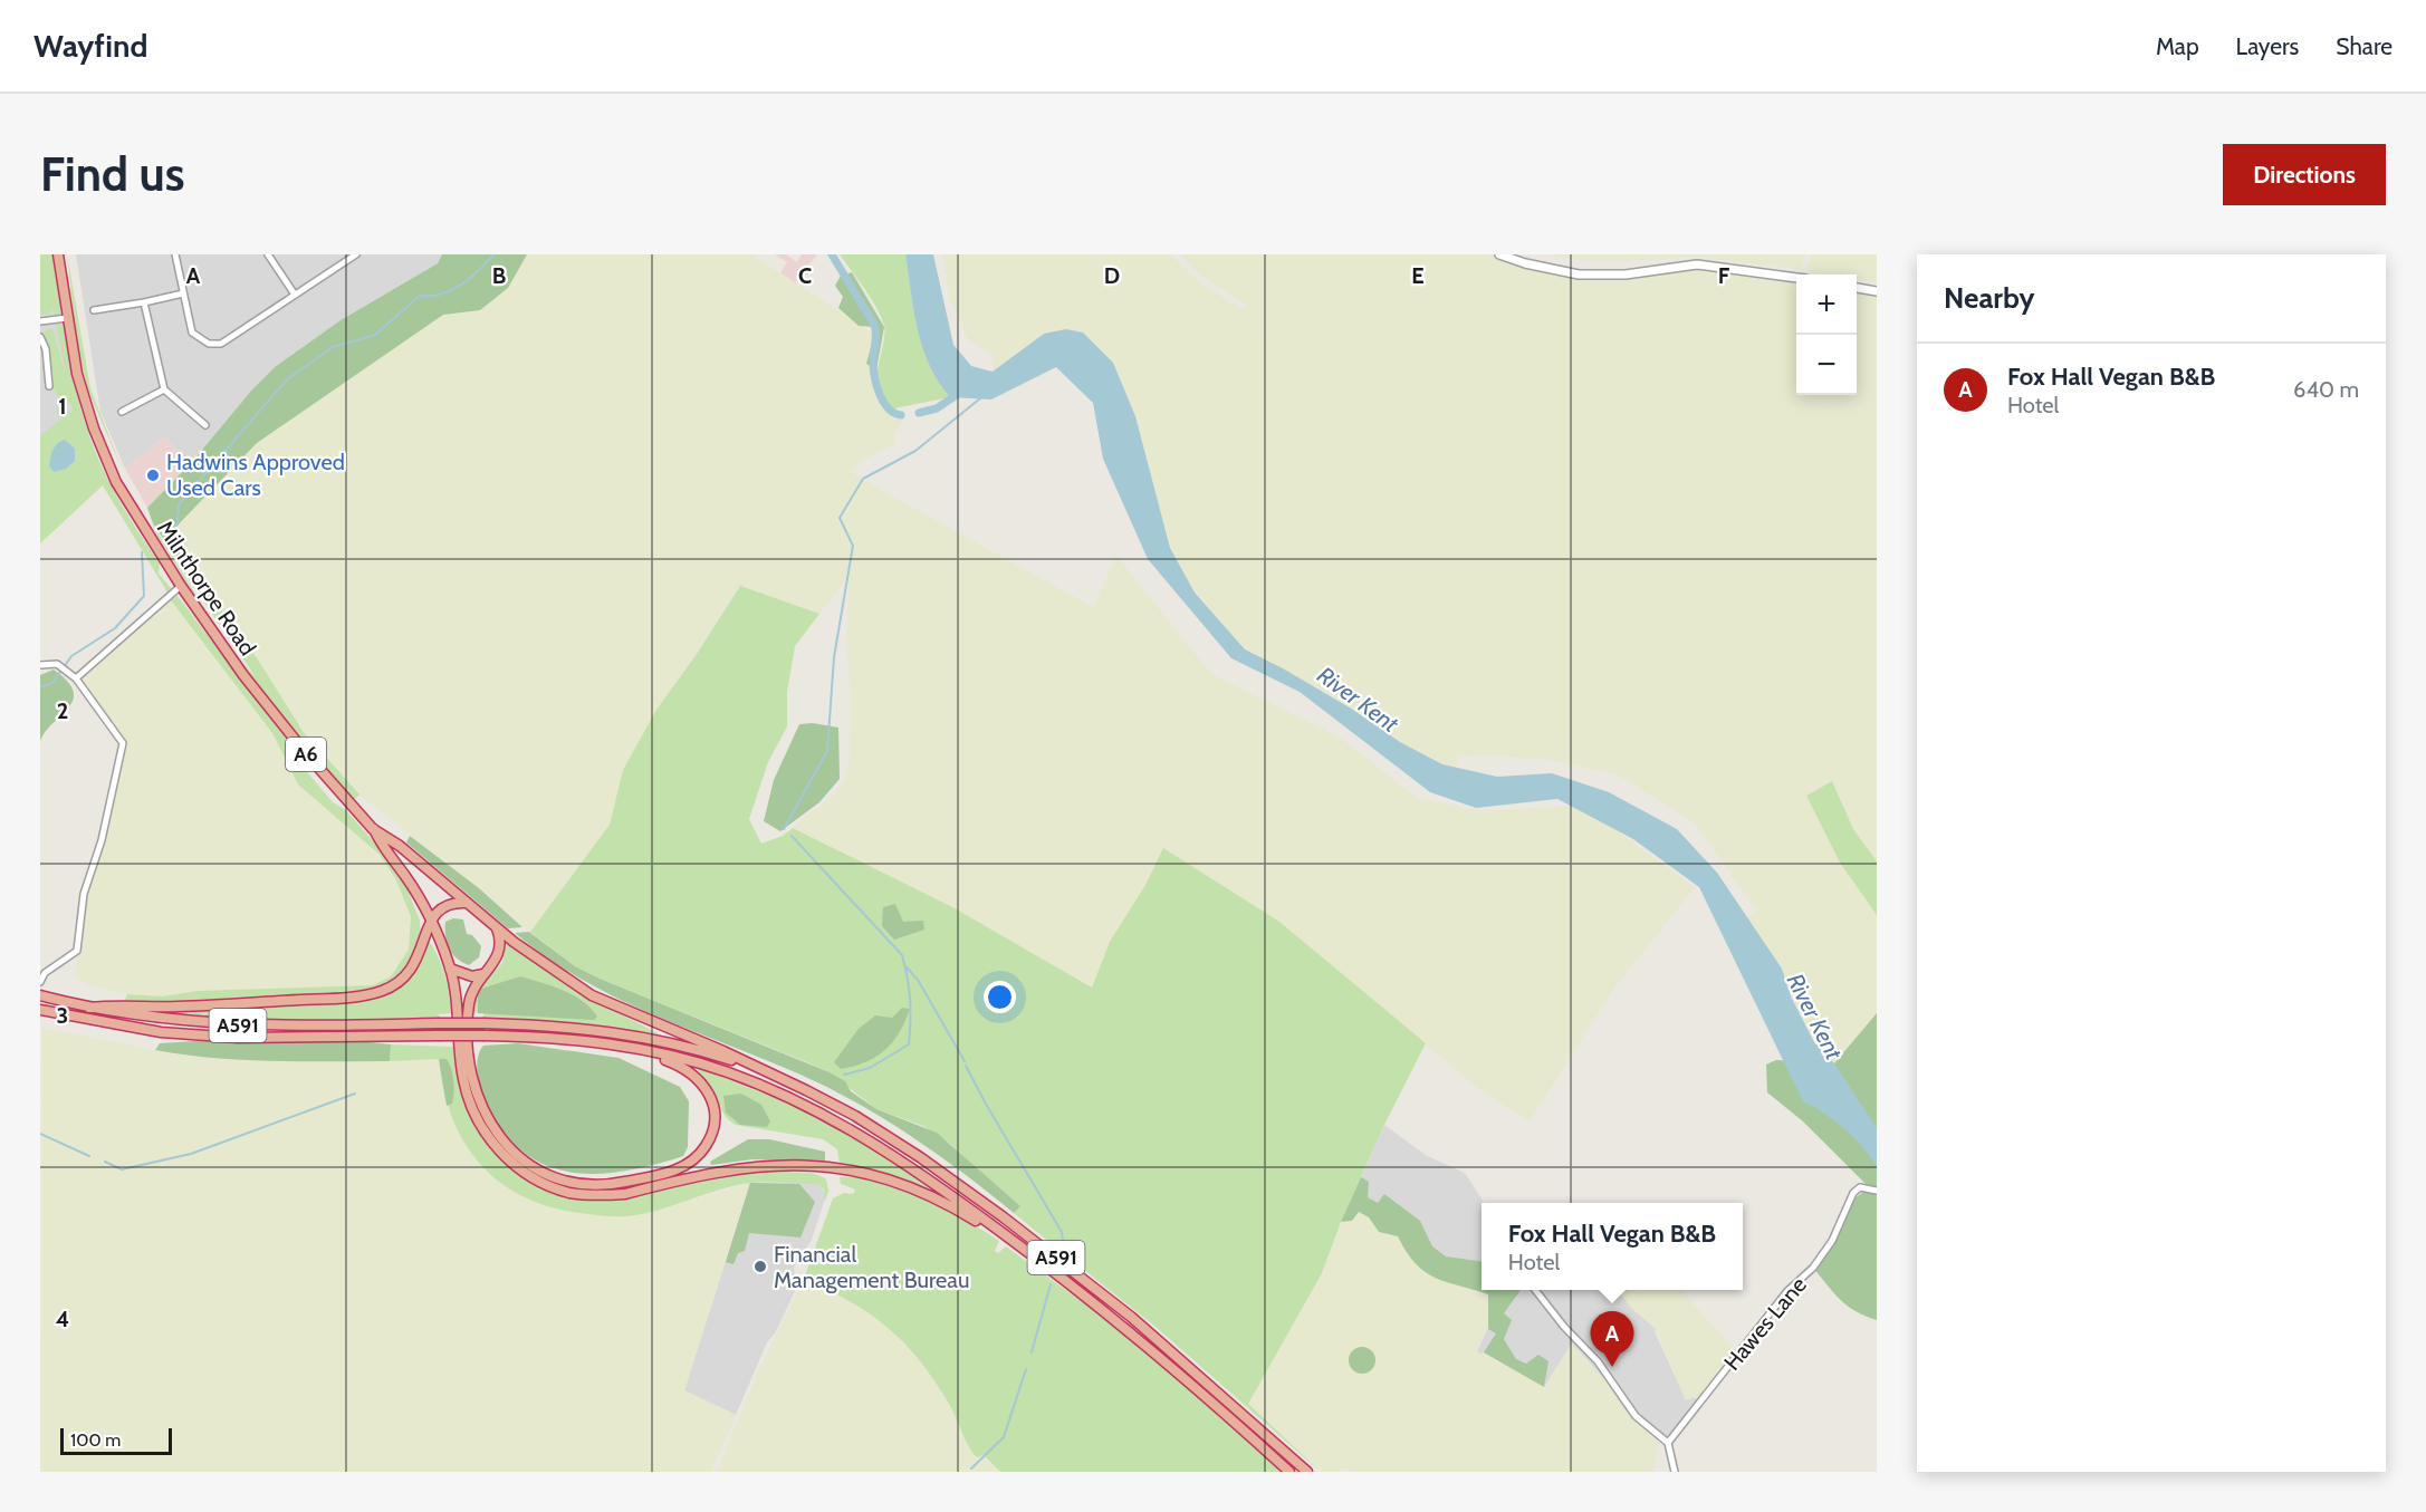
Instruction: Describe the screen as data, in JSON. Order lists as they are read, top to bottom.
{
  "streets": {
    "highway": ["Milnthorpe Road", "A6", "A591"],
    "street": ["Hawes Lane"]
  },
  "water": ["River Kent"],
  "places": ["Hadwins Approved Used Cars", "Financial Management Bureau"],
  "scale_bar": "100 m",
  "page": {
    "header": "Wayfind",
    "nav": ["Map", "Layers", "Share"],
    "buttons": "Directions",
    "title": "Find us",
    "heading": "Nearby",
    "map_buttons": ["+", "−"],
    "list": [
      {
        "mark": "A",
        "name": "Fox Hall Vegan B&B",
        "note": "Hotel",
        "value": "640 m"
      }
    ],
    "popup": ["Fox Hall Vegan B&B", "Hotel"],
    "pins": "A",
    "scale": "100 m"
  },
  "grid": {
    "columns": [
      "A",
      "B",
      "C",
      "D",
      "E",
      "F"
    ],
    "rows": [
      "1",
      "2",
      "3",
      "4"
    ]
  }
}
